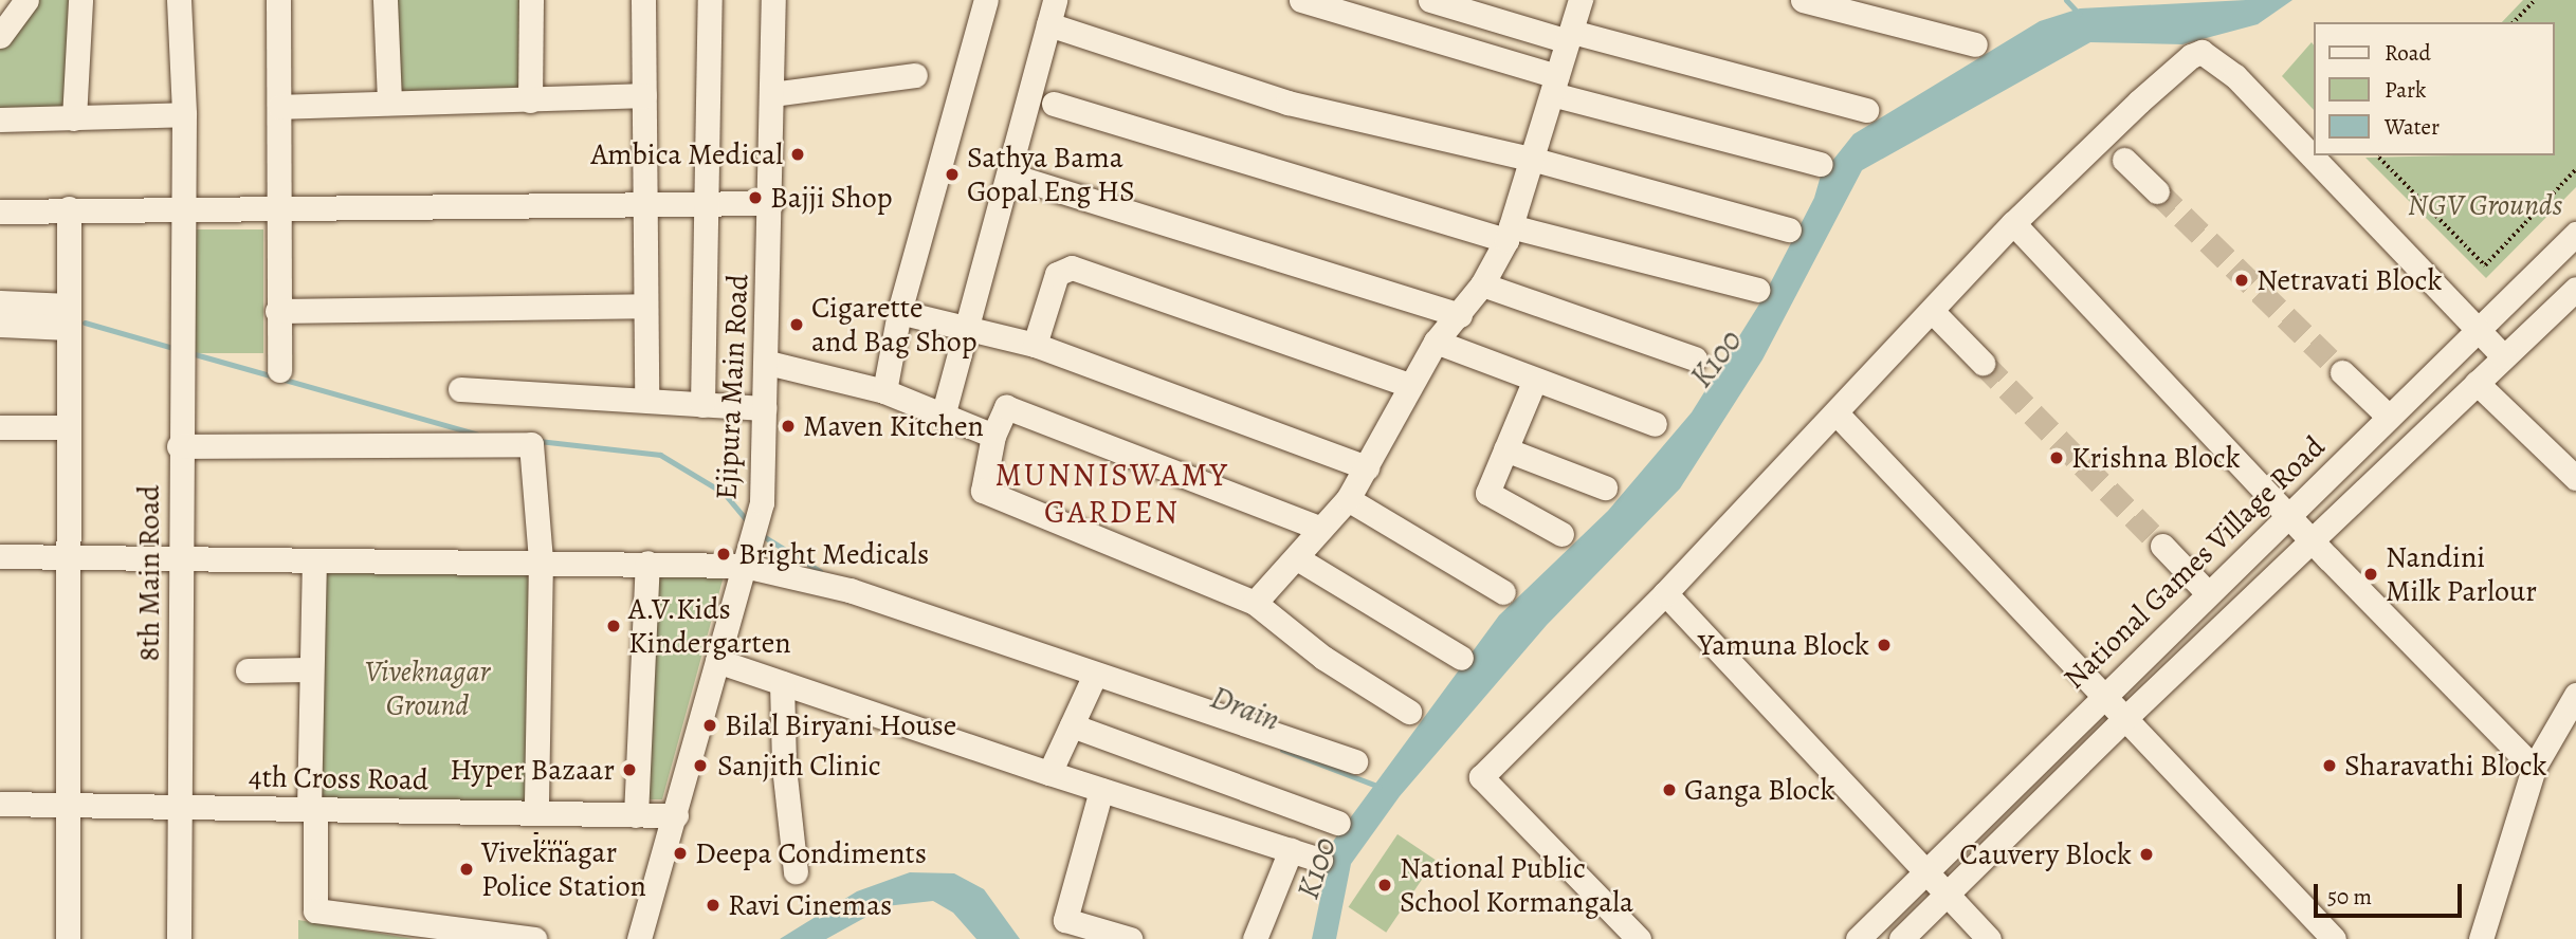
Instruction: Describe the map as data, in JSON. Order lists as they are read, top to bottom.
{
  "streets": {
    "street": [
      "Ejipura Main Road",
      "National Games Village Road",
      "8th Main Road",
      "4th Cross Road"
    ]
  },
  "crossings": [
    ["Ejipura Main Road", "4th Cross Road"],
    ["8th Main Road", "4th Cross Road"]
  ],
  "districts": ["MUNNISWAMY GARDEN"],
  "water": ["K100", "Drain"],
  "parks": ["NGV Grounds", "Viveknagar Ground"],
  "places": [
    "Ambica Medical",
    "Sathya Bama Gopal Eng HS",
    "Bajji Shop",
    "Netravati Block",
    "Cigarette and Bag Shop",
    "Maven Kitchen",
    "Krishna Block",
    "Bright Medicals",
    "Nandini Milk Parlour",
    "A.V.Kids Kindergarten",
    "Yamuna Block",
    "Bilal Biryani House",
    "Sanjith Clinic",
    "Sharavathi Block",
    "Hyper Bazaar",
    "Ganga Block",
    "Deepa Condiments",
    "Cauvery Block",
    "Viveknagar Police Station",
    "National Public School Kormangala",
    "Ravi Cinemas"
  ],
  "legend": ["Road", "Park", "Water"],
  "scale_bar": "50 m"
}
